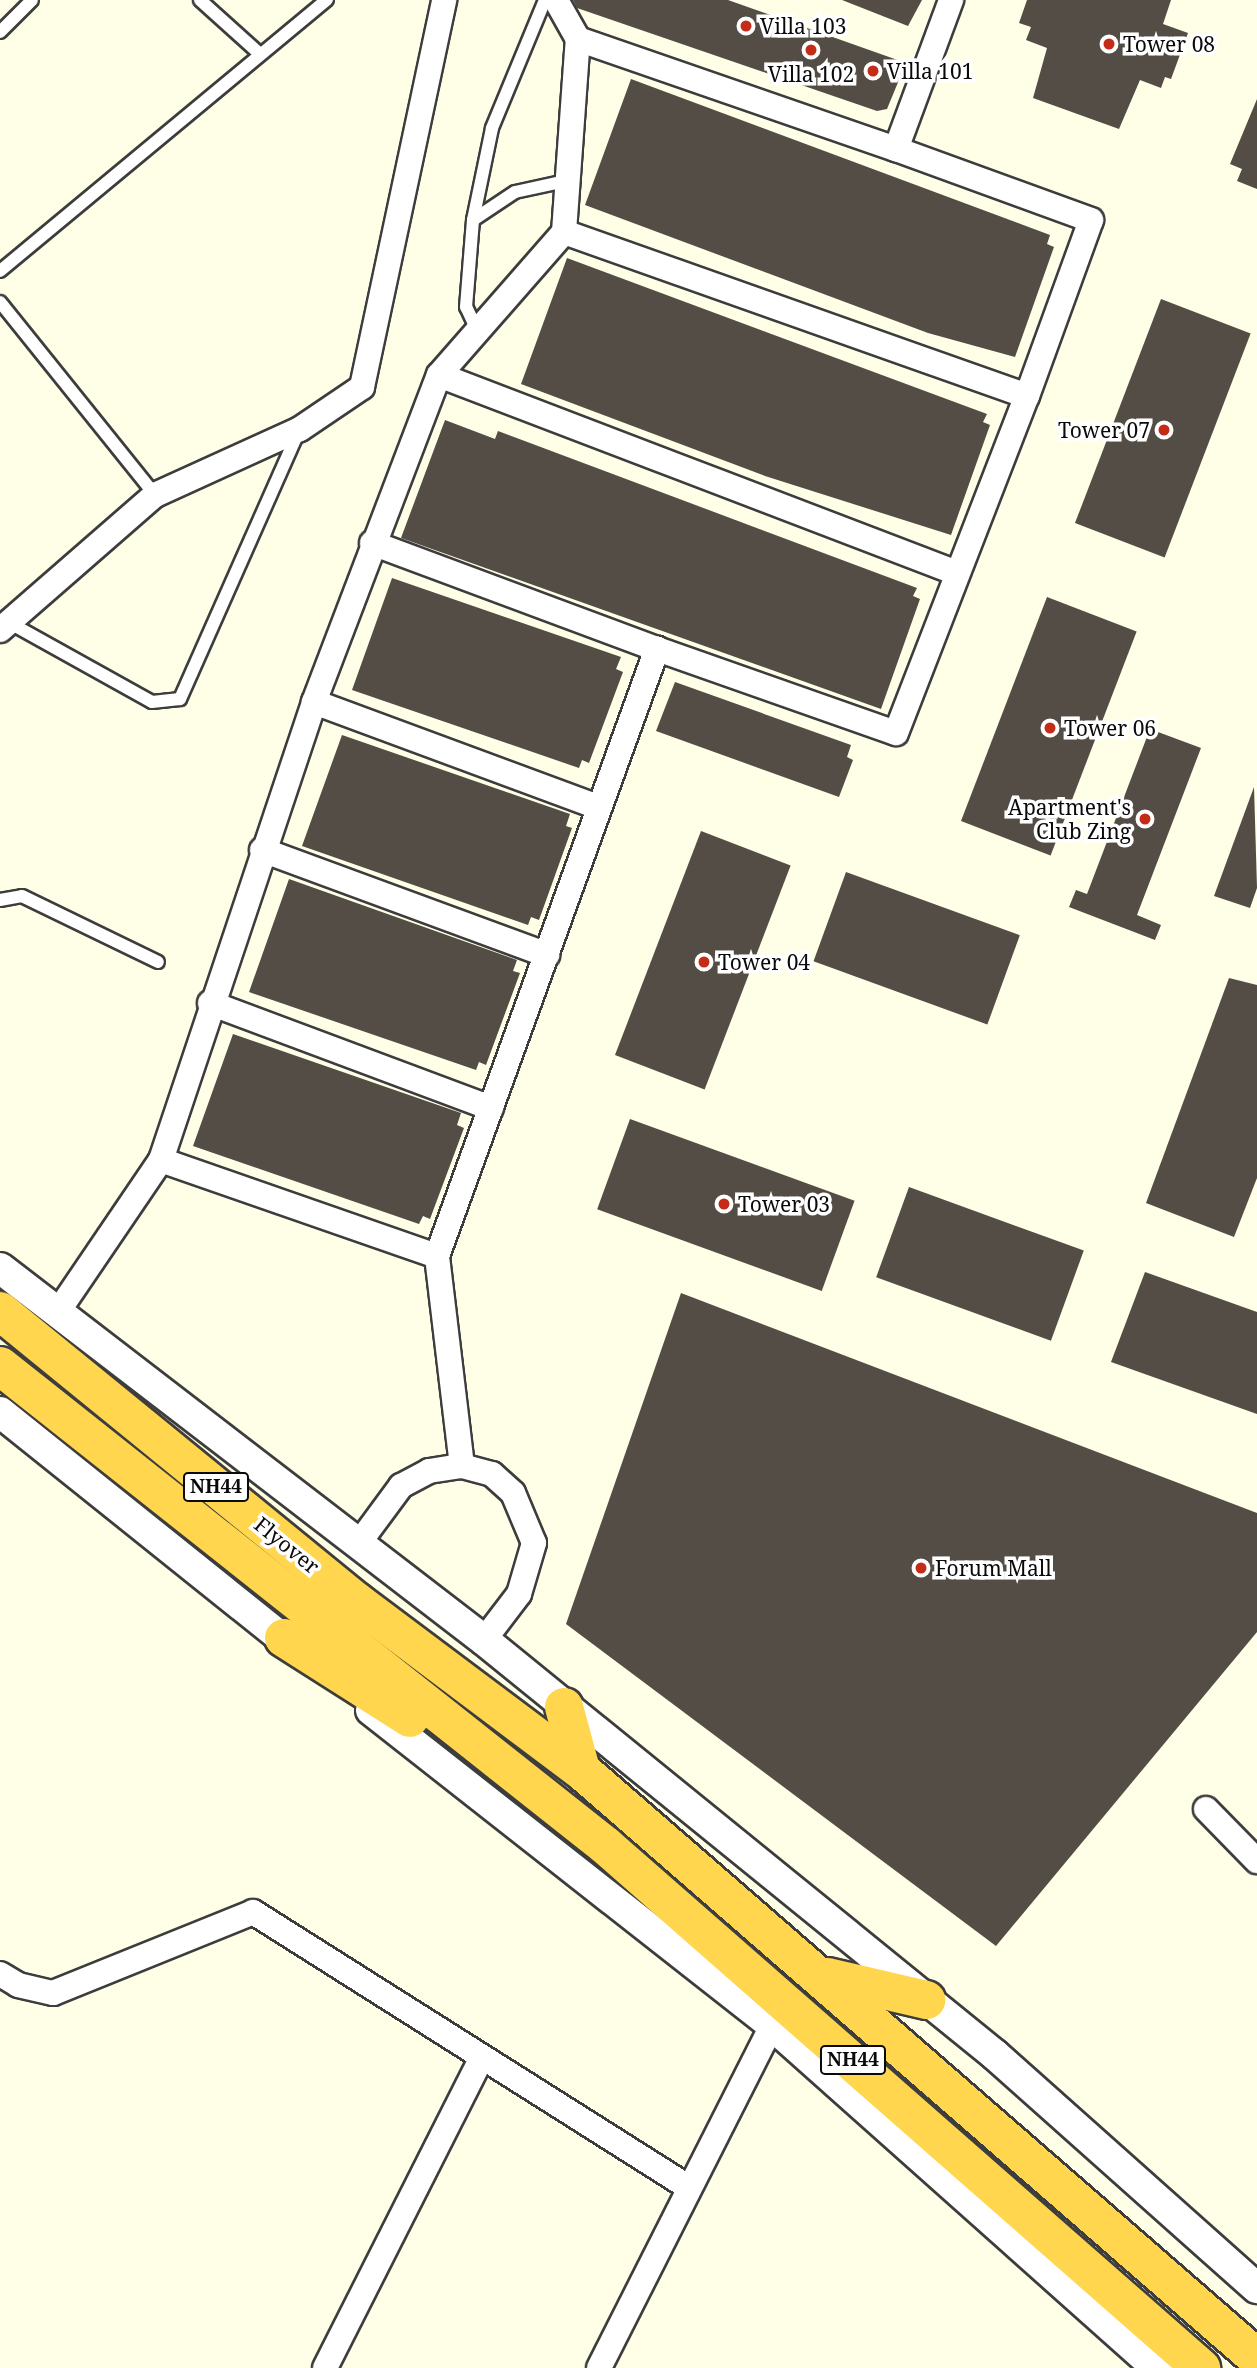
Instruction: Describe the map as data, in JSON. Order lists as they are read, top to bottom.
{
  "streets": {
    "highway": ["NH44", "Flyover"]
  },
  "crossings": [
    ["NH44", "Flyover"]
  ],
  "places": [
    "Villa 103",
    "Tower 08",
    "Villa 102",
    "Villa 101",
    "Tower 07",
    "Tower 06",
    "Apartment's Club Zing",
    "Tower 04",
    "Tower 03",
    "Forum Mall"
  ]
}
